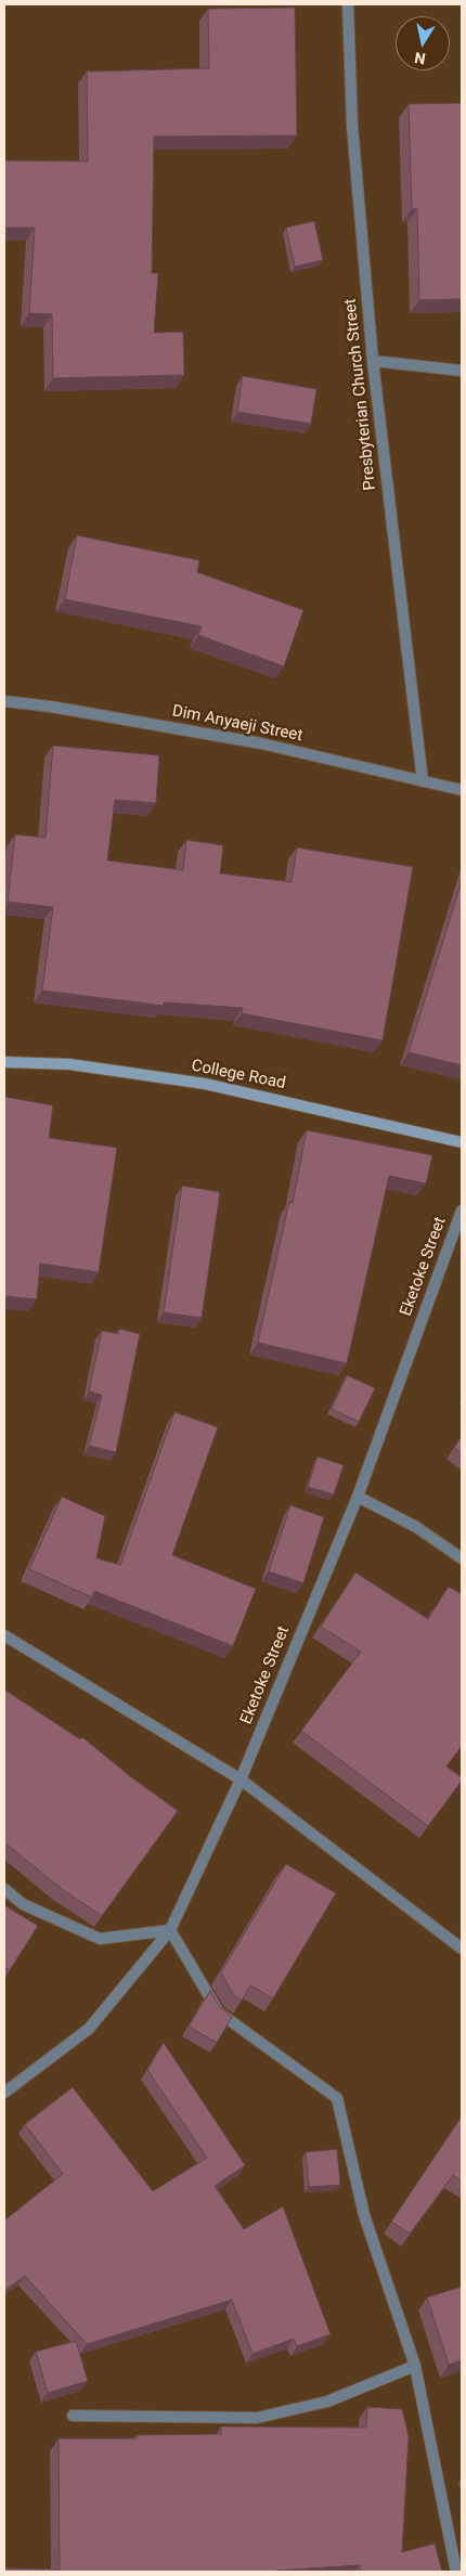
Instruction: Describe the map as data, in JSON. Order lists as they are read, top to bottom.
{
  "streets": {
    "main road": ["College Road"],
    "street": ["Presbyterian Church Street", "Dim Anyaeji Street", "Eketoke Street"]
  },
  "crossings": [
    ["Presbyterian Church Street", "Dim Anyaeji Street"]
  ],
  "north": "bottom"
}
